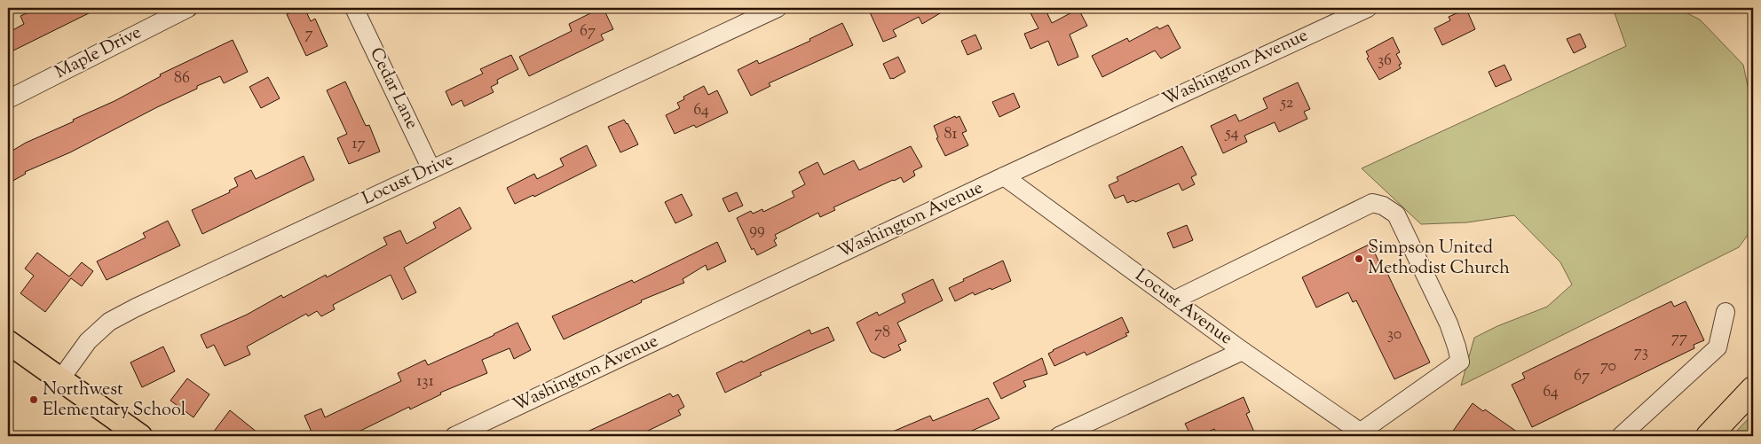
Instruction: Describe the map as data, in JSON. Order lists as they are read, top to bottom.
{
  "streets": {
    "street": [
      "Maple Drive",
      "Washington Avenue",
      "Cedar Lane",
      "Locust Drive",
      "Locust Avenue"
    ]
  },
  "crossings": [
    ["Washington Avenue", "Locust Avenue"],
    ["Cedar Lane", "Locust Drive"]
  ],
  "places": ["Simpson United Methodist Church", "Northwest Elementary School"],
  "house_numbers": [
    "67",
    "7",
    "36",
    "86",
    "52",
    "64",
    "54",
    "81",
    "17",
    "99",
    "78",
    "30",
    "77",
    "73",
    "70",
    "67",
    "131",
    "64"
  ]
}
